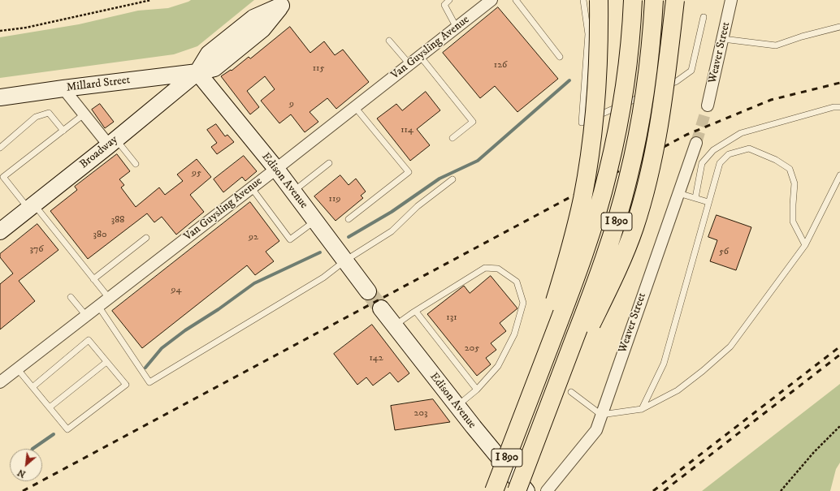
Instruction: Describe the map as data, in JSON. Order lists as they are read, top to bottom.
{
  "streets": {
    "highway": ["I 890"],
    "street": [
      "Van Guysling Avenue",
      "Weaver Street",
      "Millard Street",
      "Broadway",
      "Edison Avenue"
    ]
  },
  "crossings": [
    ["Van Guysling Avenue", "Edison Avenue"],
    ["Millard Street", "Broadway"],
    ["Millard Street", "Edison Avenue"],
    ["Broadway", "Edison Avenue"]
  ],
  "house_numbers": [
    "126",
    "115",
    "9",
    "114",
    "95",
    "119",
    "388",
    "380",
    "92",
    "376",
    "56",
    "94",
    "131",
    "205",
    "142",
    "203"
  ],
  "north": "bottom left"
}
